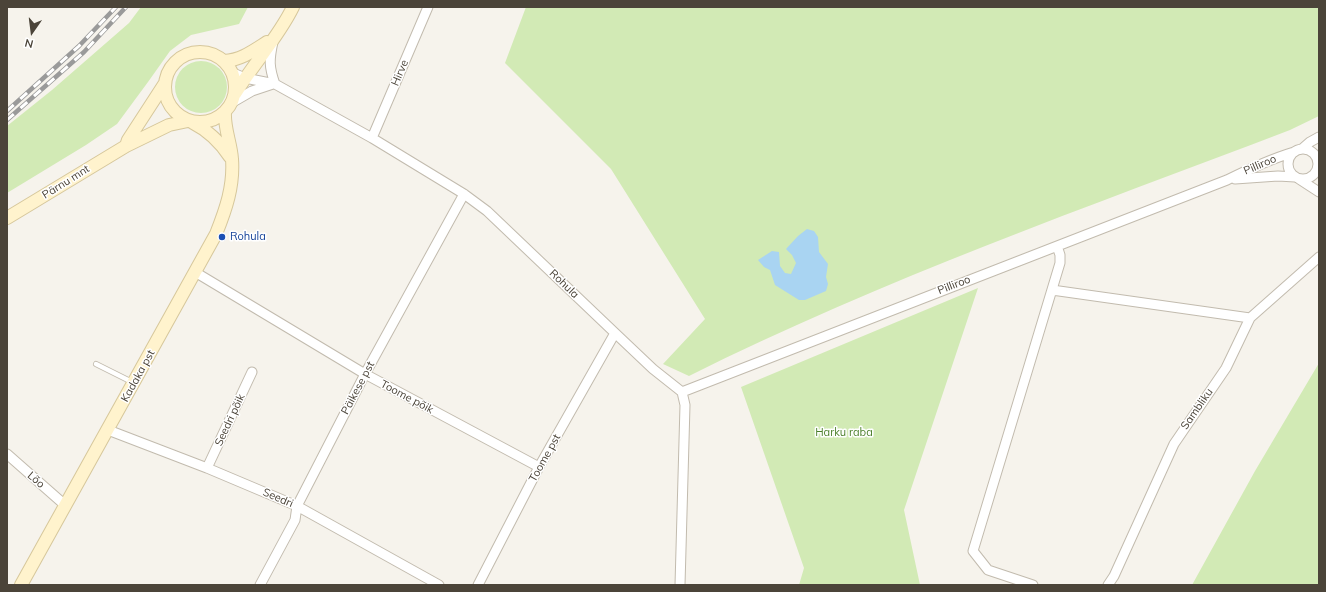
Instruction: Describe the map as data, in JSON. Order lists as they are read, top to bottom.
{
  "streets": {
    "main road": ["Pärnu mnt", "Kadaka pst"],
    "street": [
      "Hirve",
      "Pilliroo",
      "Rohula",
      "Päikese pst",
      "Toome põik",
      "Sambliku",
      "Seedri põik",
      "Toome pst",
      "Lõo",
      "Seedri"
    ]
  },
  "crossings": [
    ["Hirve", "Rohula"],
    ["Pilliroo", "Rohula"],
    ["Pärnu mnt", "Rohula"],
    ["Pärnu mnt", "Kadaka pst"],
    ["Rohula", "Kadaka pst"],
    ["Rohula", "Päikese pst"],
    ["Rohula", "Toome pst"],
    ["Kadaka pst", "Toome põik"],
    ["Kadaka pst", "Lõo"],
    ["Kadaka pst", "Seedri"],
    ["Päikese pst", "Toome põik"],
    ["Päikese pst", "Seedri"],
    ["Toome põik", "Toome pst"],
    ["Seedri põik", "Seedri"]
  ],
  "parks": ["Harku raba"],
  "places": ["Rohula"],
  "north": "bottom"
}
